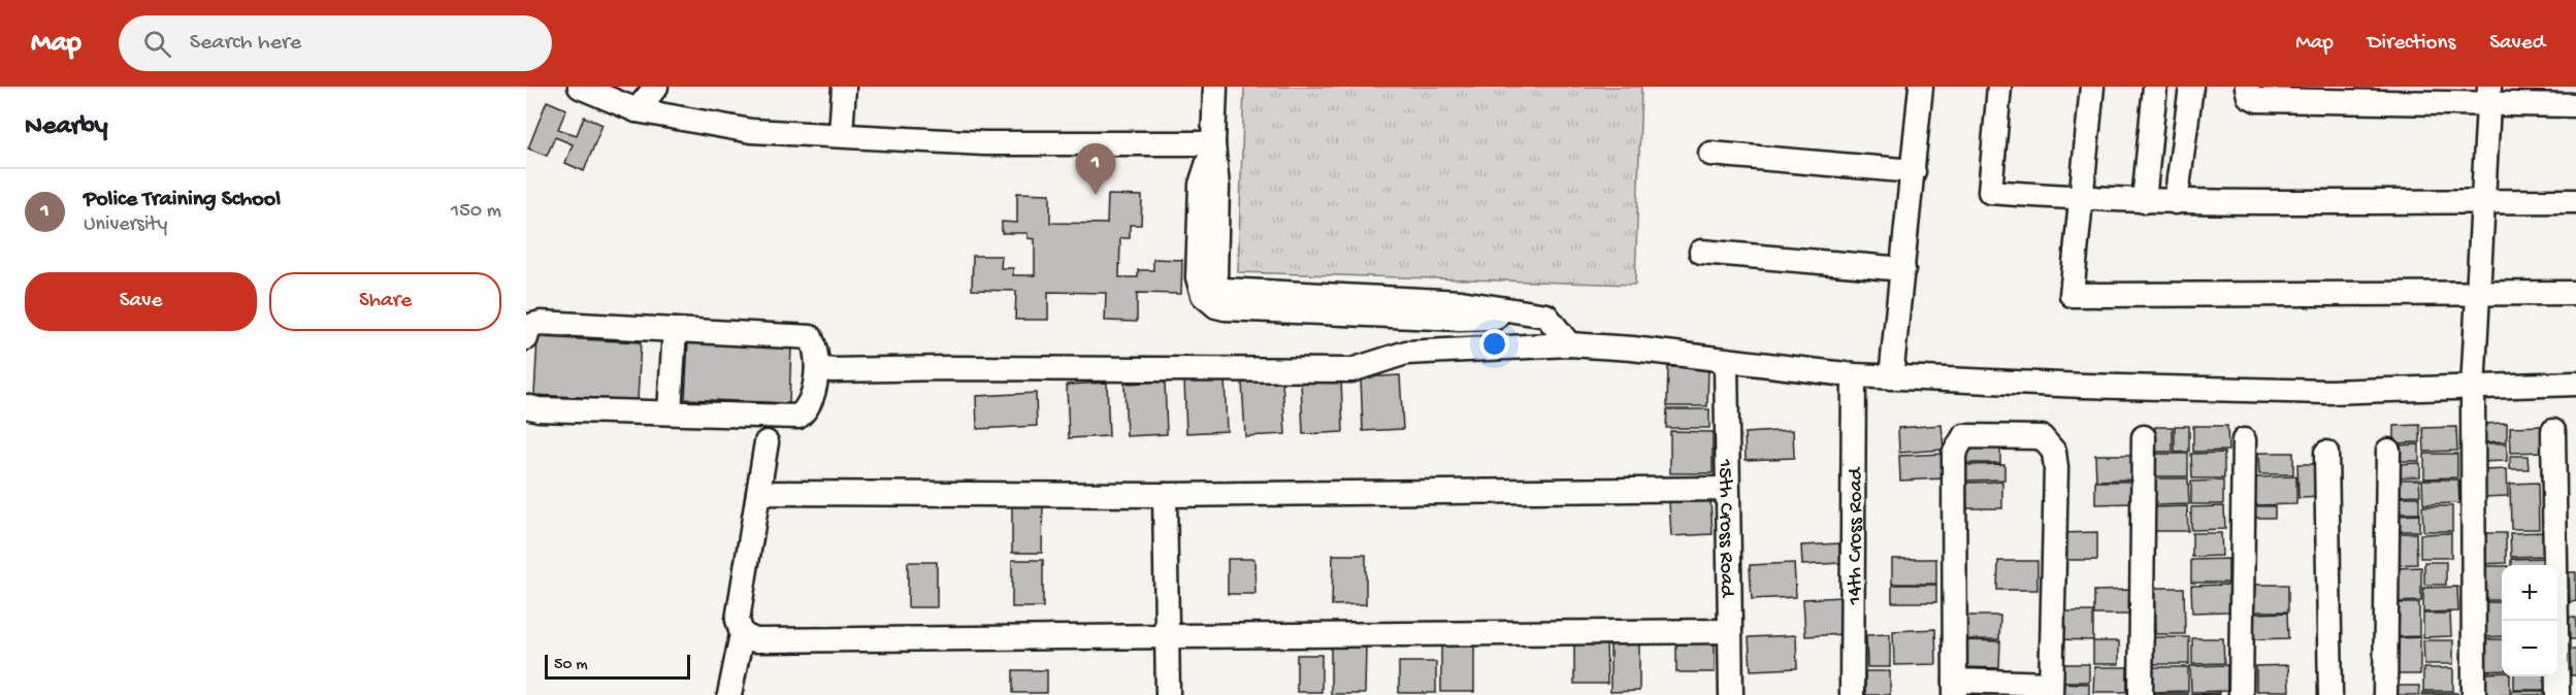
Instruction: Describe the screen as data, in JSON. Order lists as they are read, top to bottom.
{
  "streets": {
    "street": ["15th Cross Road", "14th Cross Road"]
  },
  "scale_bar": "50 m",
  "page": {
    "header": "Map",
    "search": "Search here",
    "nav": ["Map", "Directions", "Saved"],
    "heading": "Nearby",
    "pins": "1",
    "list": [
      {
        "mark": "1",
        "name": "Police Training School",
        "note": "University",
        "value": "150 m"
      }
    ],
    "buttons": ["Save", "Share"],
    "map_buttons": ["+", "−"],
    "scale": "50 m"
  }
}
